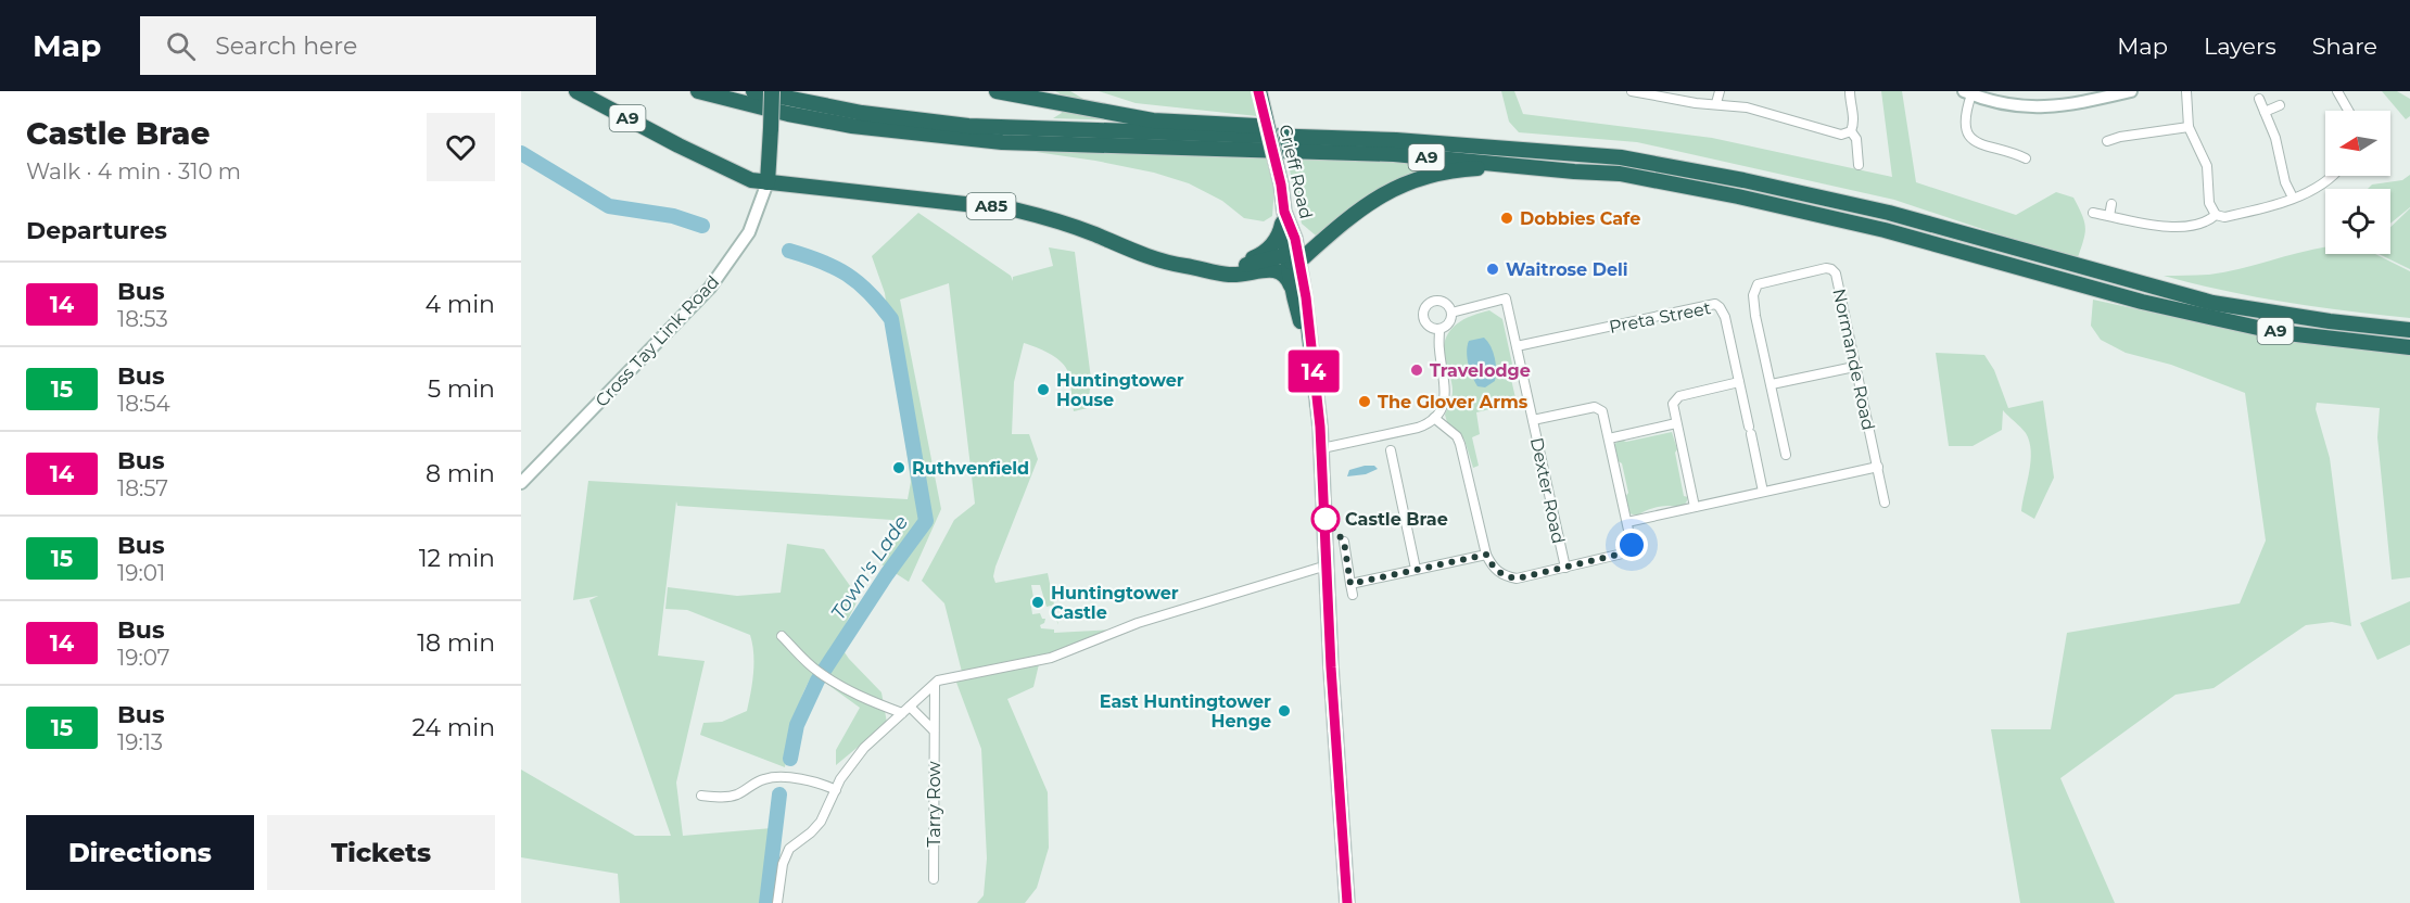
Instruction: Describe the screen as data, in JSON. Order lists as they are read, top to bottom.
{
  "streets": {
    "highway": ["A9", "Crieff Road", "A85"],
    "main road": ["Cross Tay Link Road"],
    "street": [
      "Preta Street",
      "Normande Road",
      "Dexter Road",
      "Tarry Row"
    ]
  },
  "crossings": [
    ["A9", "Crieff Road"],
    ["A9", "A85"],
    ["A9", "Cross Tay Link Road"],
    ["Crieff Road", "A85"],
    ["A85", "Cross Tay Link Road"],
    ["Preta Street", "Dexter Road"]
  ],
  "water": ["Town's Lade"],
  "places": [
    "Dobbies Cafe",
    "Waitrose Deli",
    "Travelodge",
    "Huntingtower House",
    "The Glover Arms",
    "Ruthvenfield",
    "Castle Brae",
    "Huntingtower Castle",
    "East Huntingtower Henge"
  ],
  "lines": ["bus line 14"],
  "north": "left",
  "page": {
    "header": "Map",
    "search": "Search here",
    "nav": ["Map", "Layers", "Share"],
    "heading": [
      ["Castle Brae", "Walk · 4 min · 310 m"],
      "Departures"
    ],
    "on_map": "14",
    "list": [
      {
        "mark": "14",
        "name": "Bus",
        "note": "18:53",
        "value": "4 min"
      },
      {
        "mark": "15",
        "name": "Bus",
        "note": "18:54",
        "value": "5 min"
      },
      {
        "mark": "14",
        "name": "Bus",
        "note": "18:57",
        "value": "8 min"
      },
      {
        "mark": "15",
        "name": "Bus",
        "note": "19:01",
        "value": "12 min"
      },
      {
        "mark": "14",
        "name": "Bus",
        "note": "19:07",
        "value": "18 min"
      },
      {
        "mark": "15",
        "name": "Bus",
        "note": "19:13",
        "value": "24 min"
      }
    ],
    "buttons": ["Directions", "Tickets"]
  }
}
